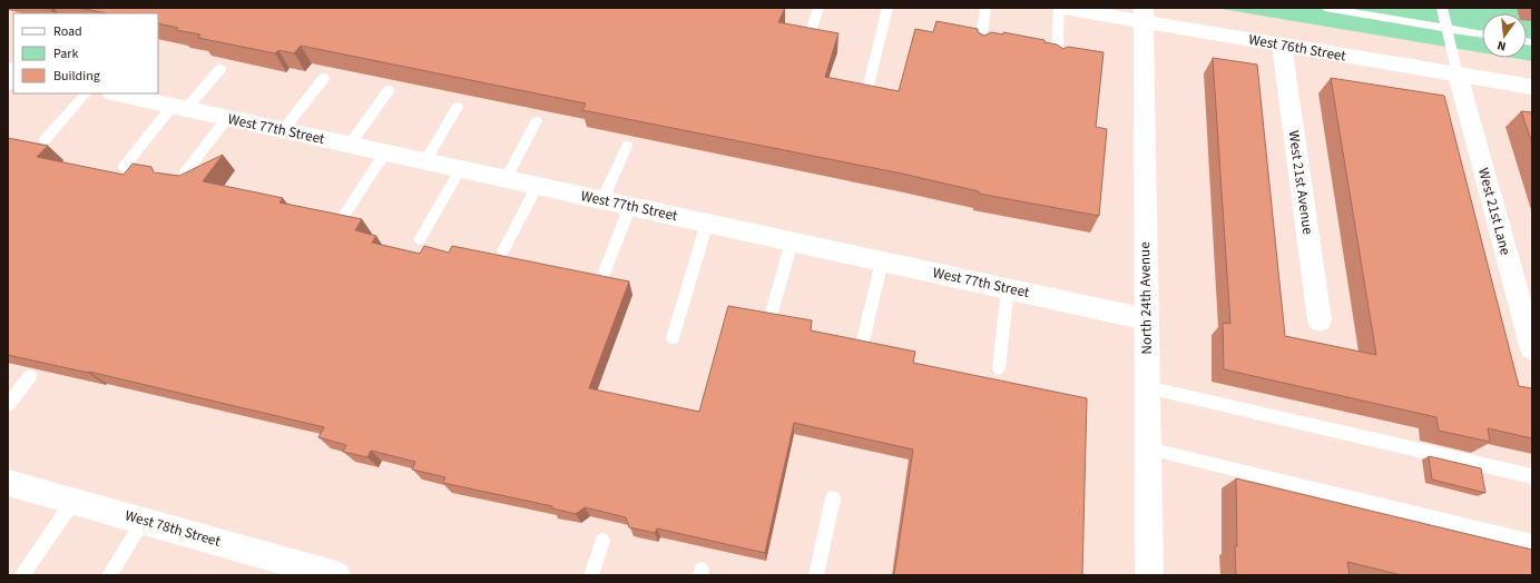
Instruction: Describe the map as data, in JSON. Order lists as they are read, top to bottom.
{
  "streets": {
    "street": [
      "West 76th Street",
      "West 77th Street",
      "West 21st Avenue",
      "West 21st Lane",
      "North 24th Avenue",
      "West 78th Street"
    ]
  },
  "crossings": [
    ["West 76th Street", "West 21st Avenue"],
    ["West 76th Street", "West 21st Lane"],
    ["West 76th Street", "North 24th Avenue"],
    ["West 77th Street", "North 24th Avenue"]
  ],
  "legend": ["Road", "Park", "Building"],
  "north": "bottom"
}
